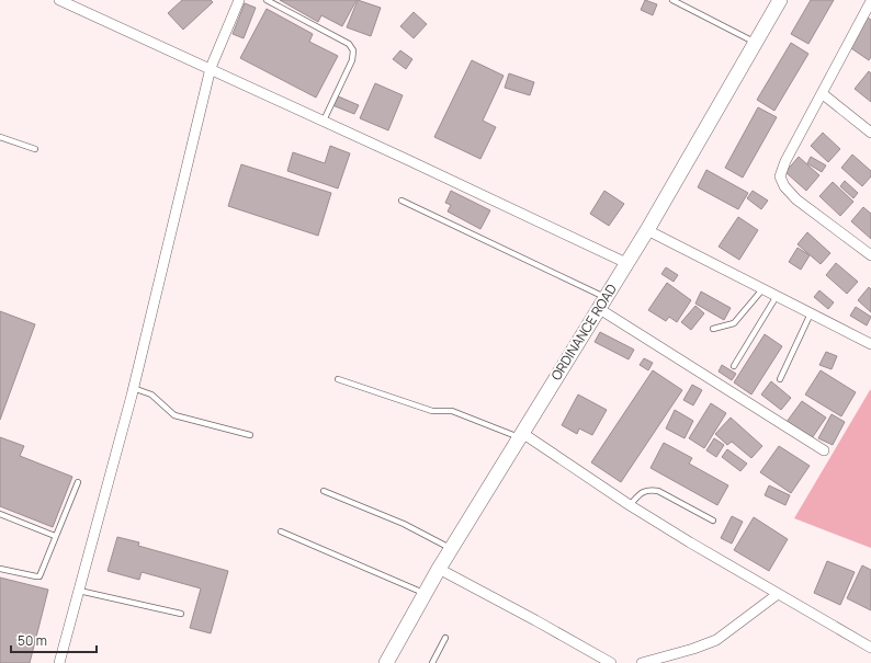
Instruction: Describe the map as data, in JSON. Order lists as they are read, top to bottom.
{
  "streets": {
    "street": ["ORDINANCE ROAD"]
  },
  "scale_bar": "50 m"
}
